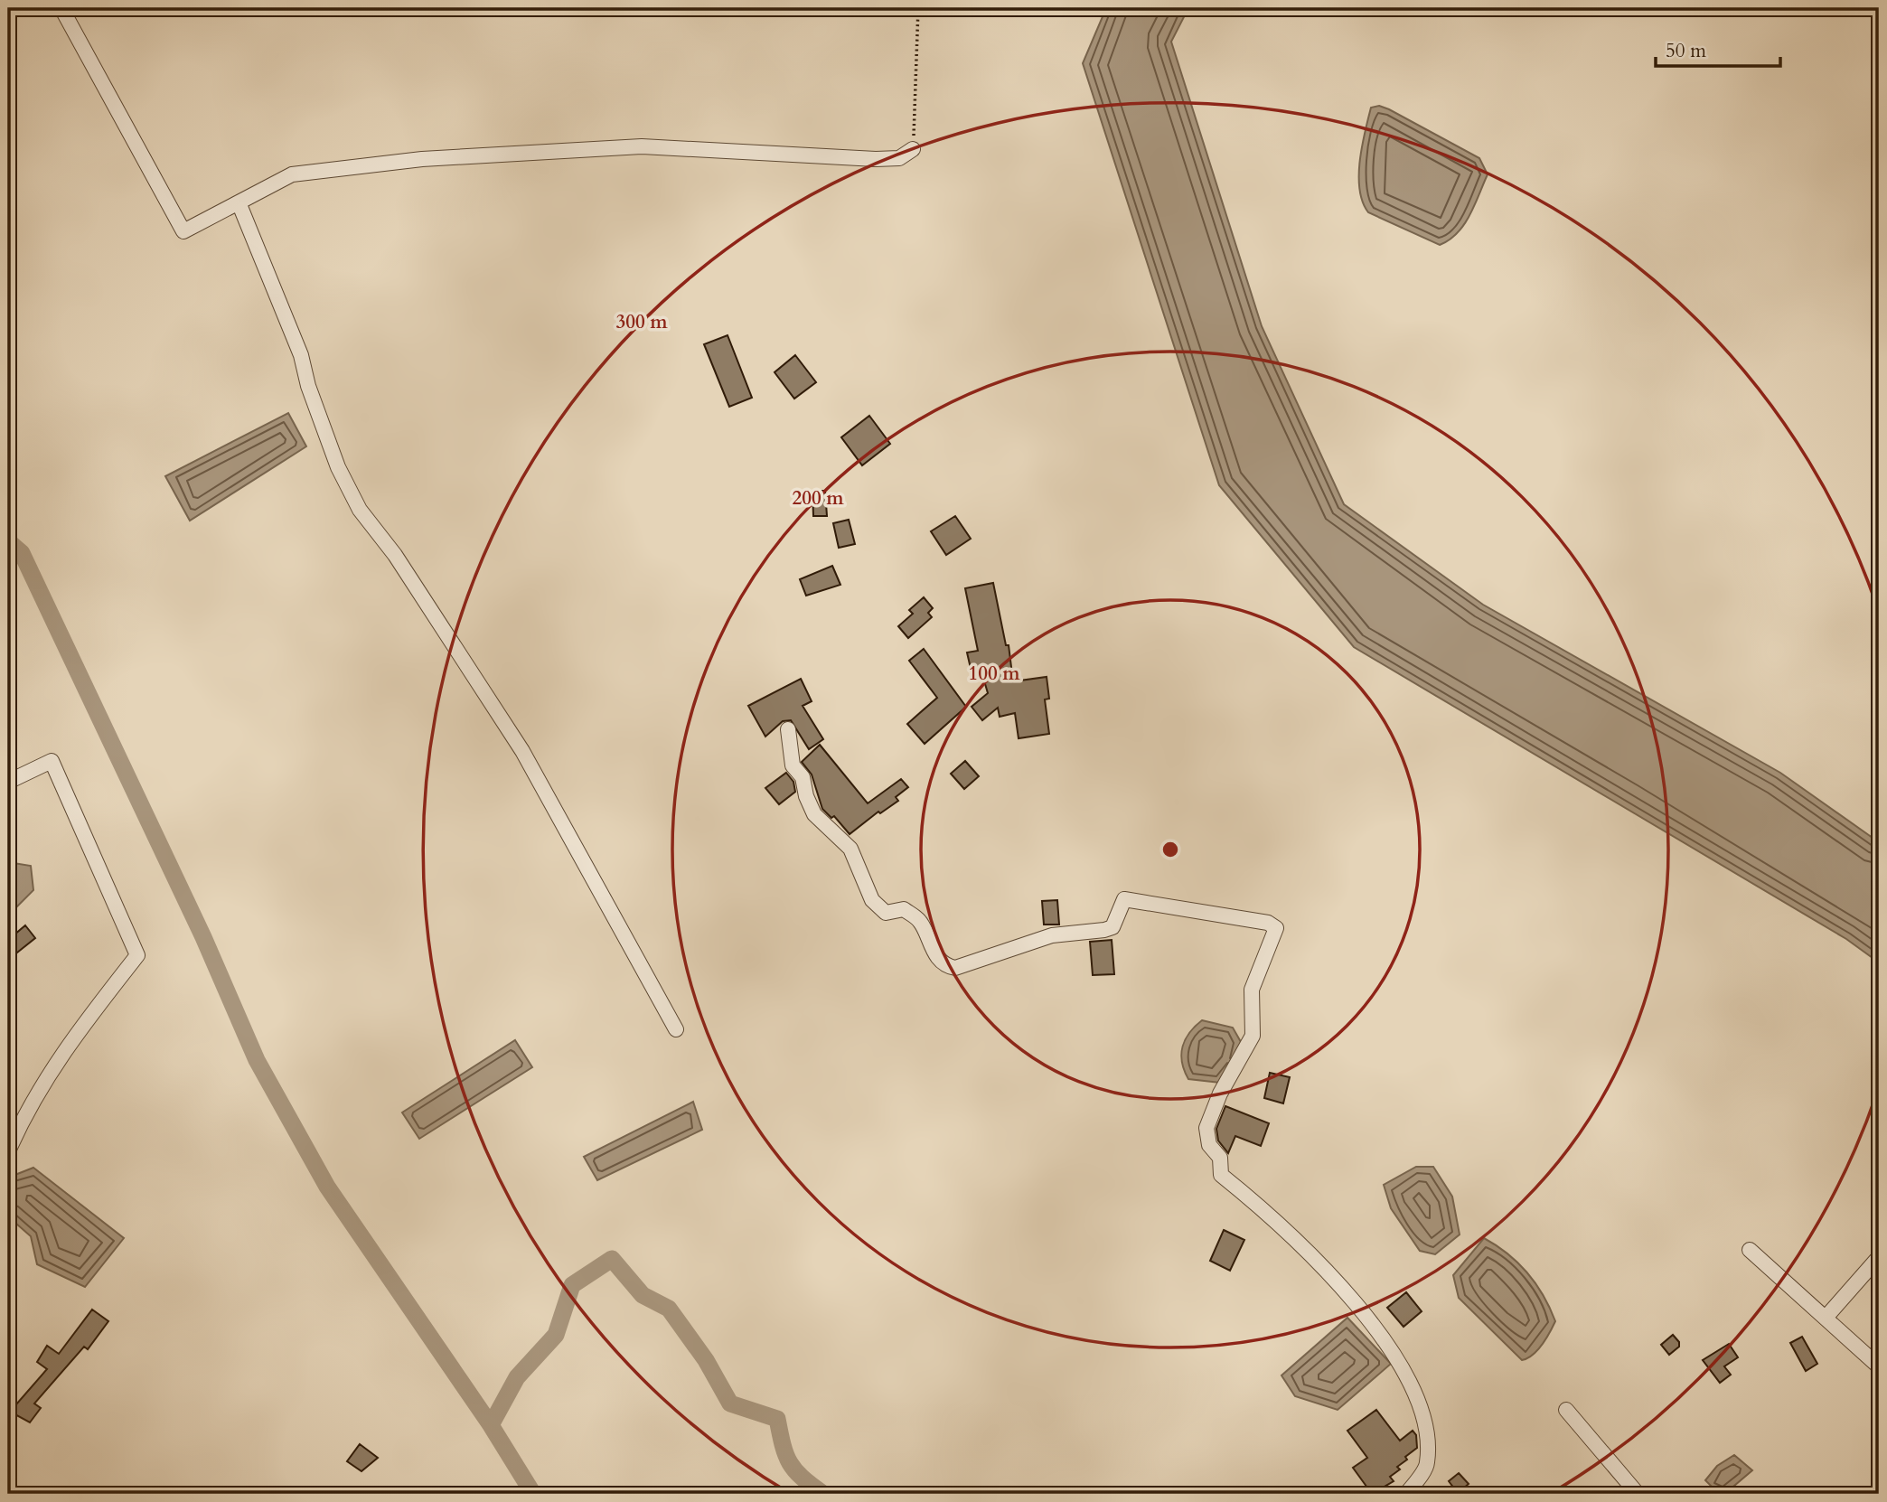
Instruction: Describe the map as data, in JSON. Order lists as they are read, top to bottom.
{
  "scale_bar": "50 m",
  "rings": ["300 m", "200 m", "100 m"]
}
